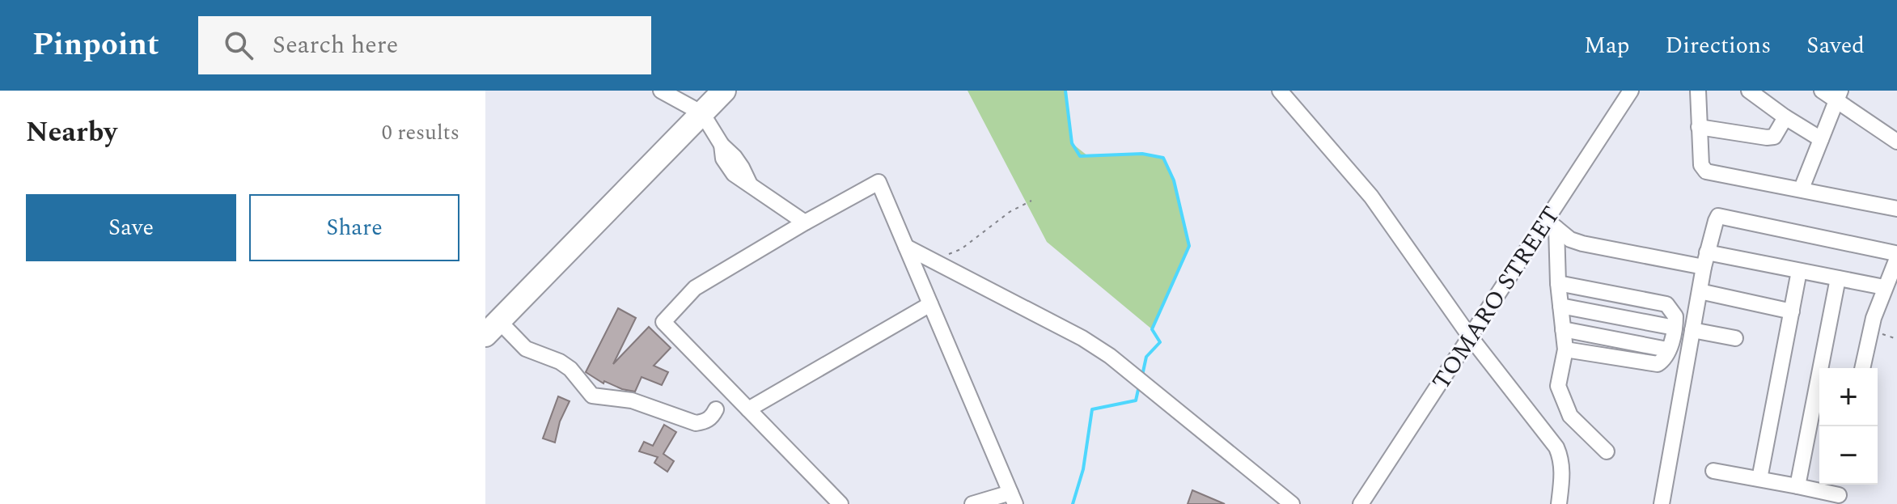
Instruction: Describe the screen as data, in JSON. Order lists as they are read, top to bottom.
{
  "streets": {
    "street": ["TOMARO STREET"]
  },
  "page": {
    "header": "Pinpoint",
    "search": "Search here",
    "nav": ["Map", "Directions", "Saved"],
    "heading": ["Nearby", "0 results"],
    "buttons": ["Save", "Share"],
    "map_buttons": ["+", "−"]
  }
}
